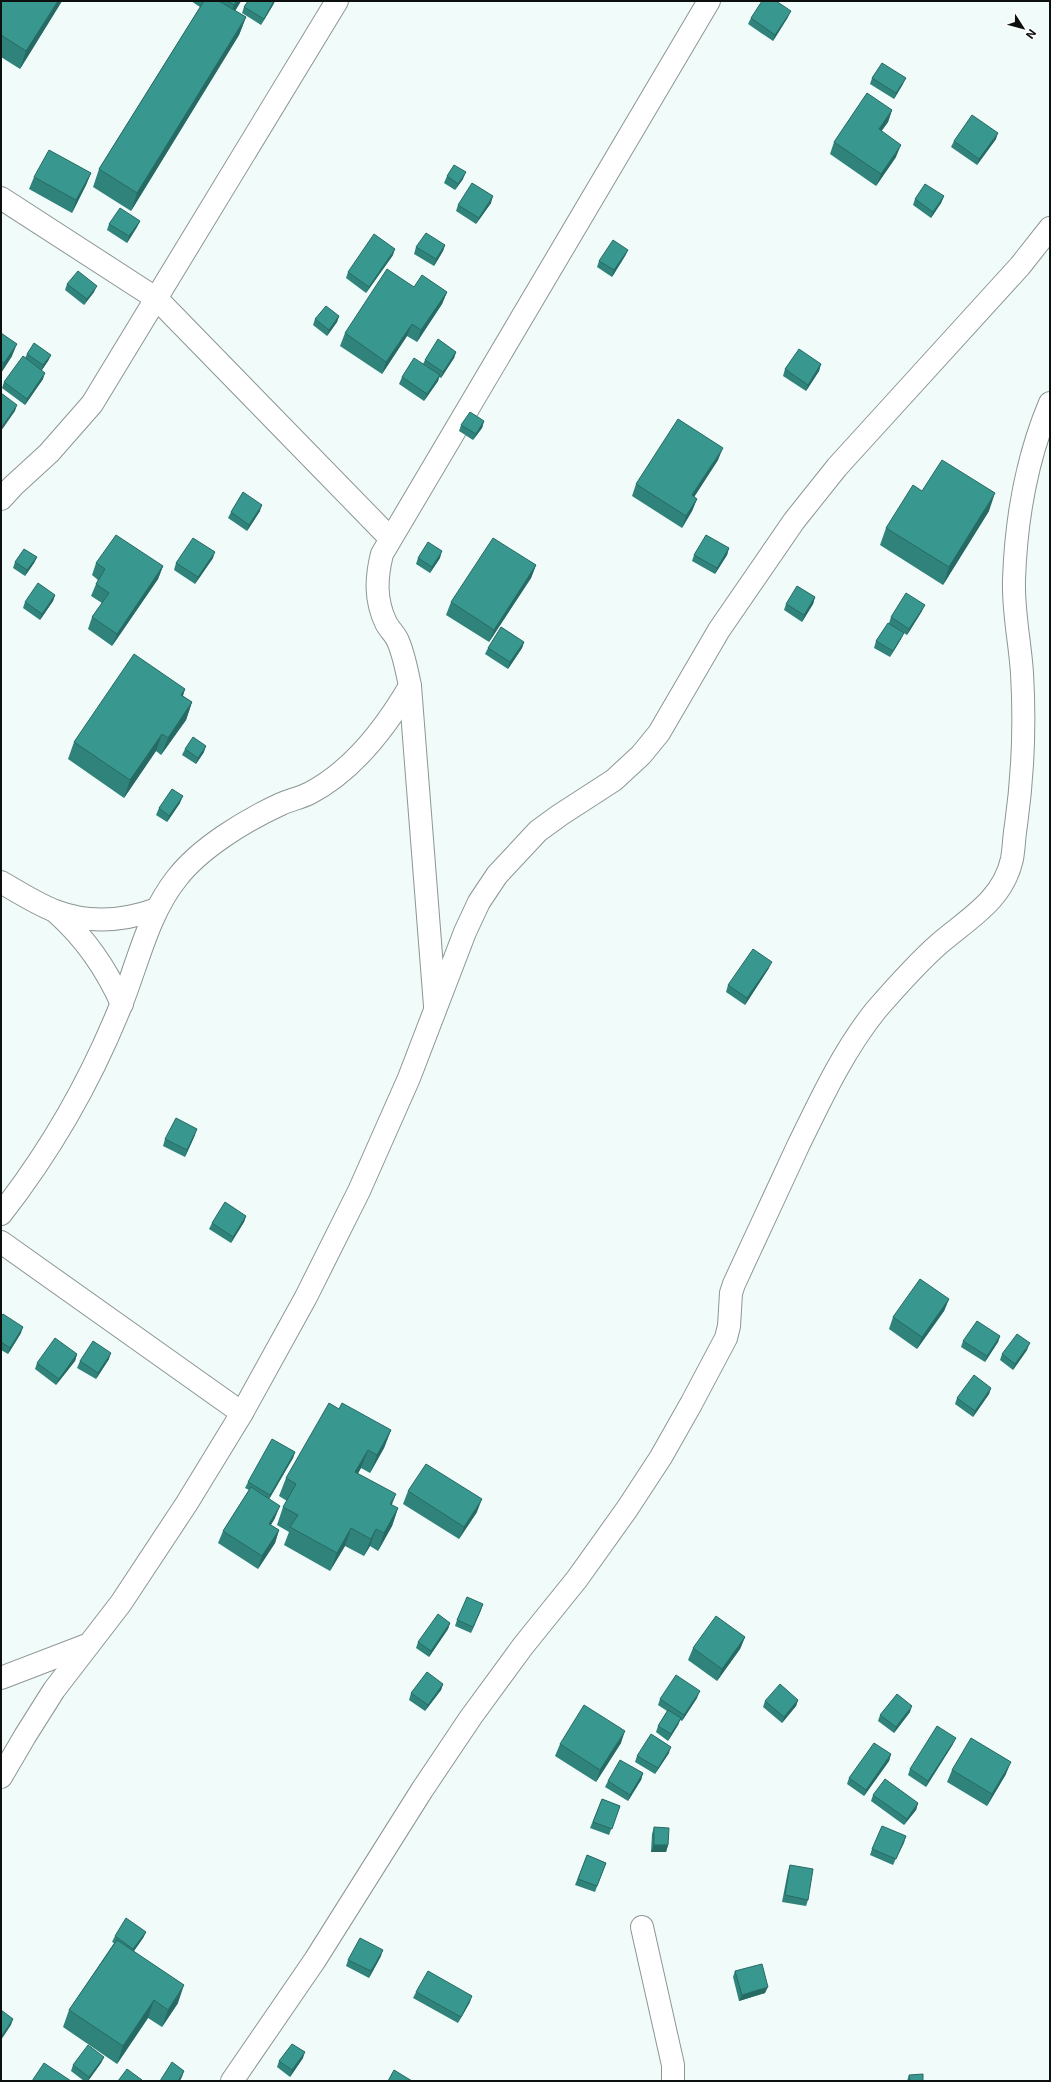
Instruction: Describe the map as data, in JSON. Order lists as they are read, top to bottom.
{
  "north": "bottom right"
}
